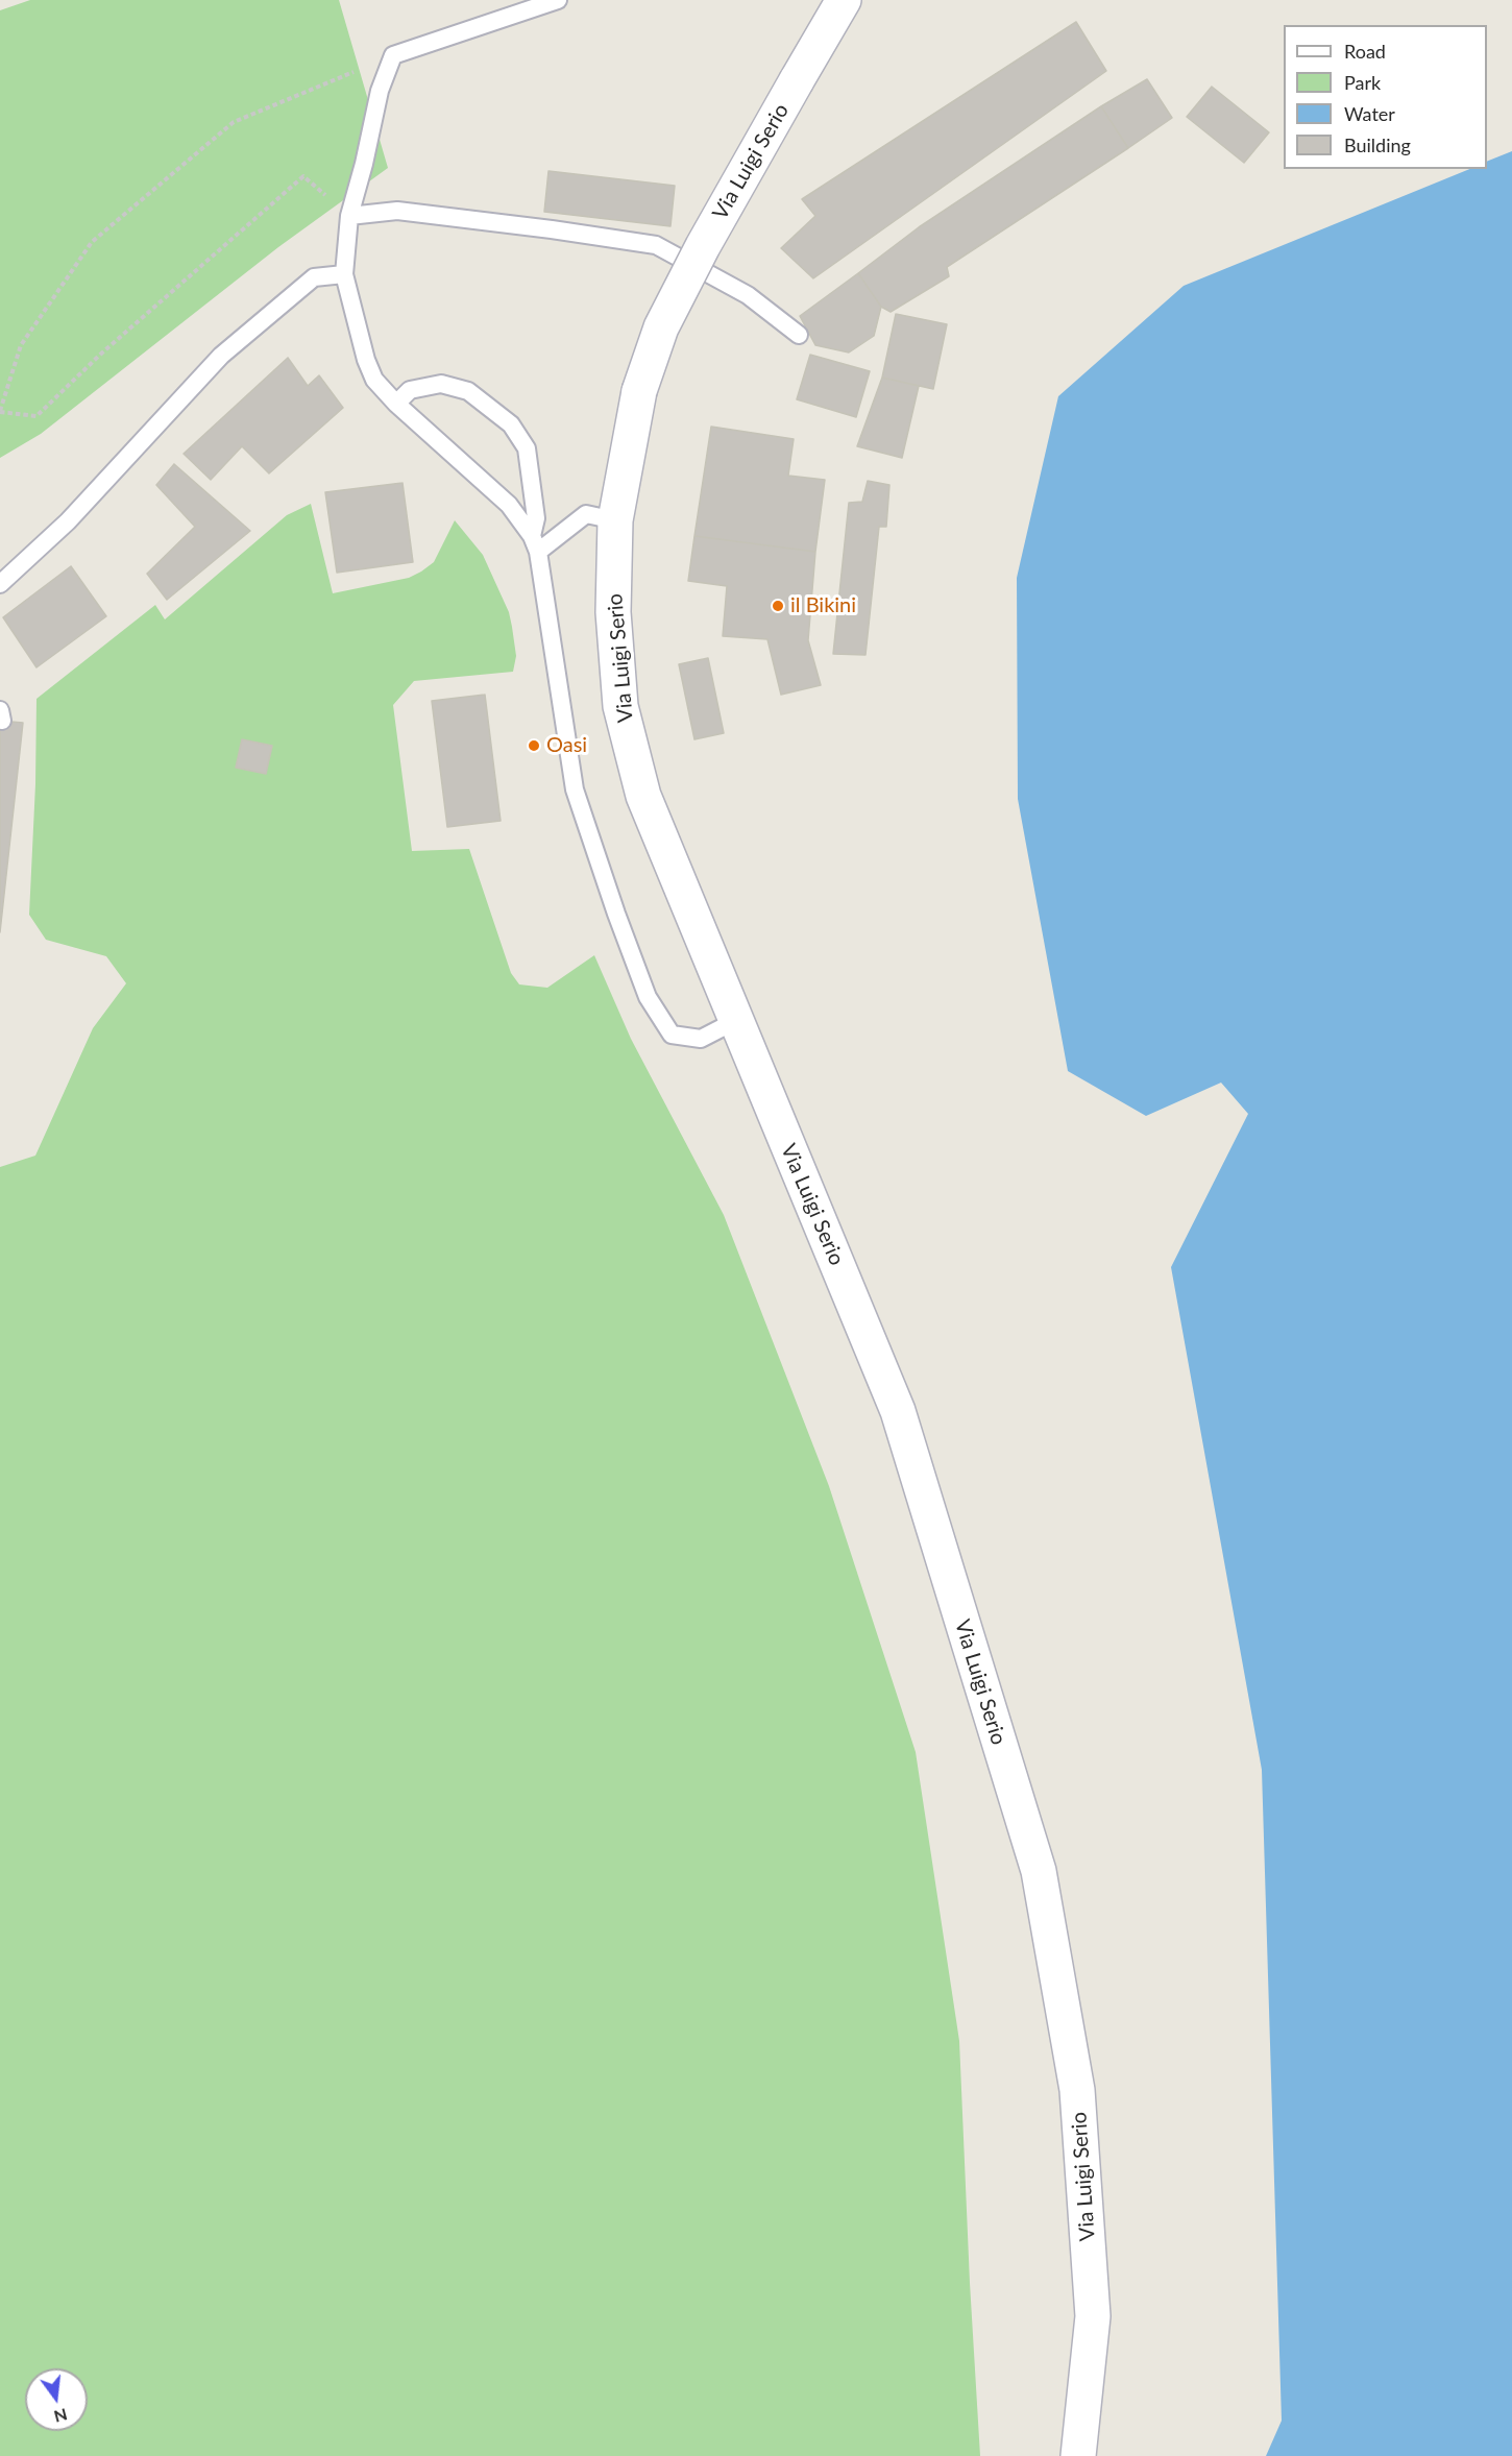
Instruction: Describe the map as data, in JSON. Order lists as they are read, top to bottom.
{
  "streets": {
    "main road": ["Via Luigi Serio"]
  },
  "places": ["il Bikini", "Oasi"],
  "legend": [
    "Road",
    "Park",
    "Water",
    "Building"
  ],
  "north": "bottom"
}
